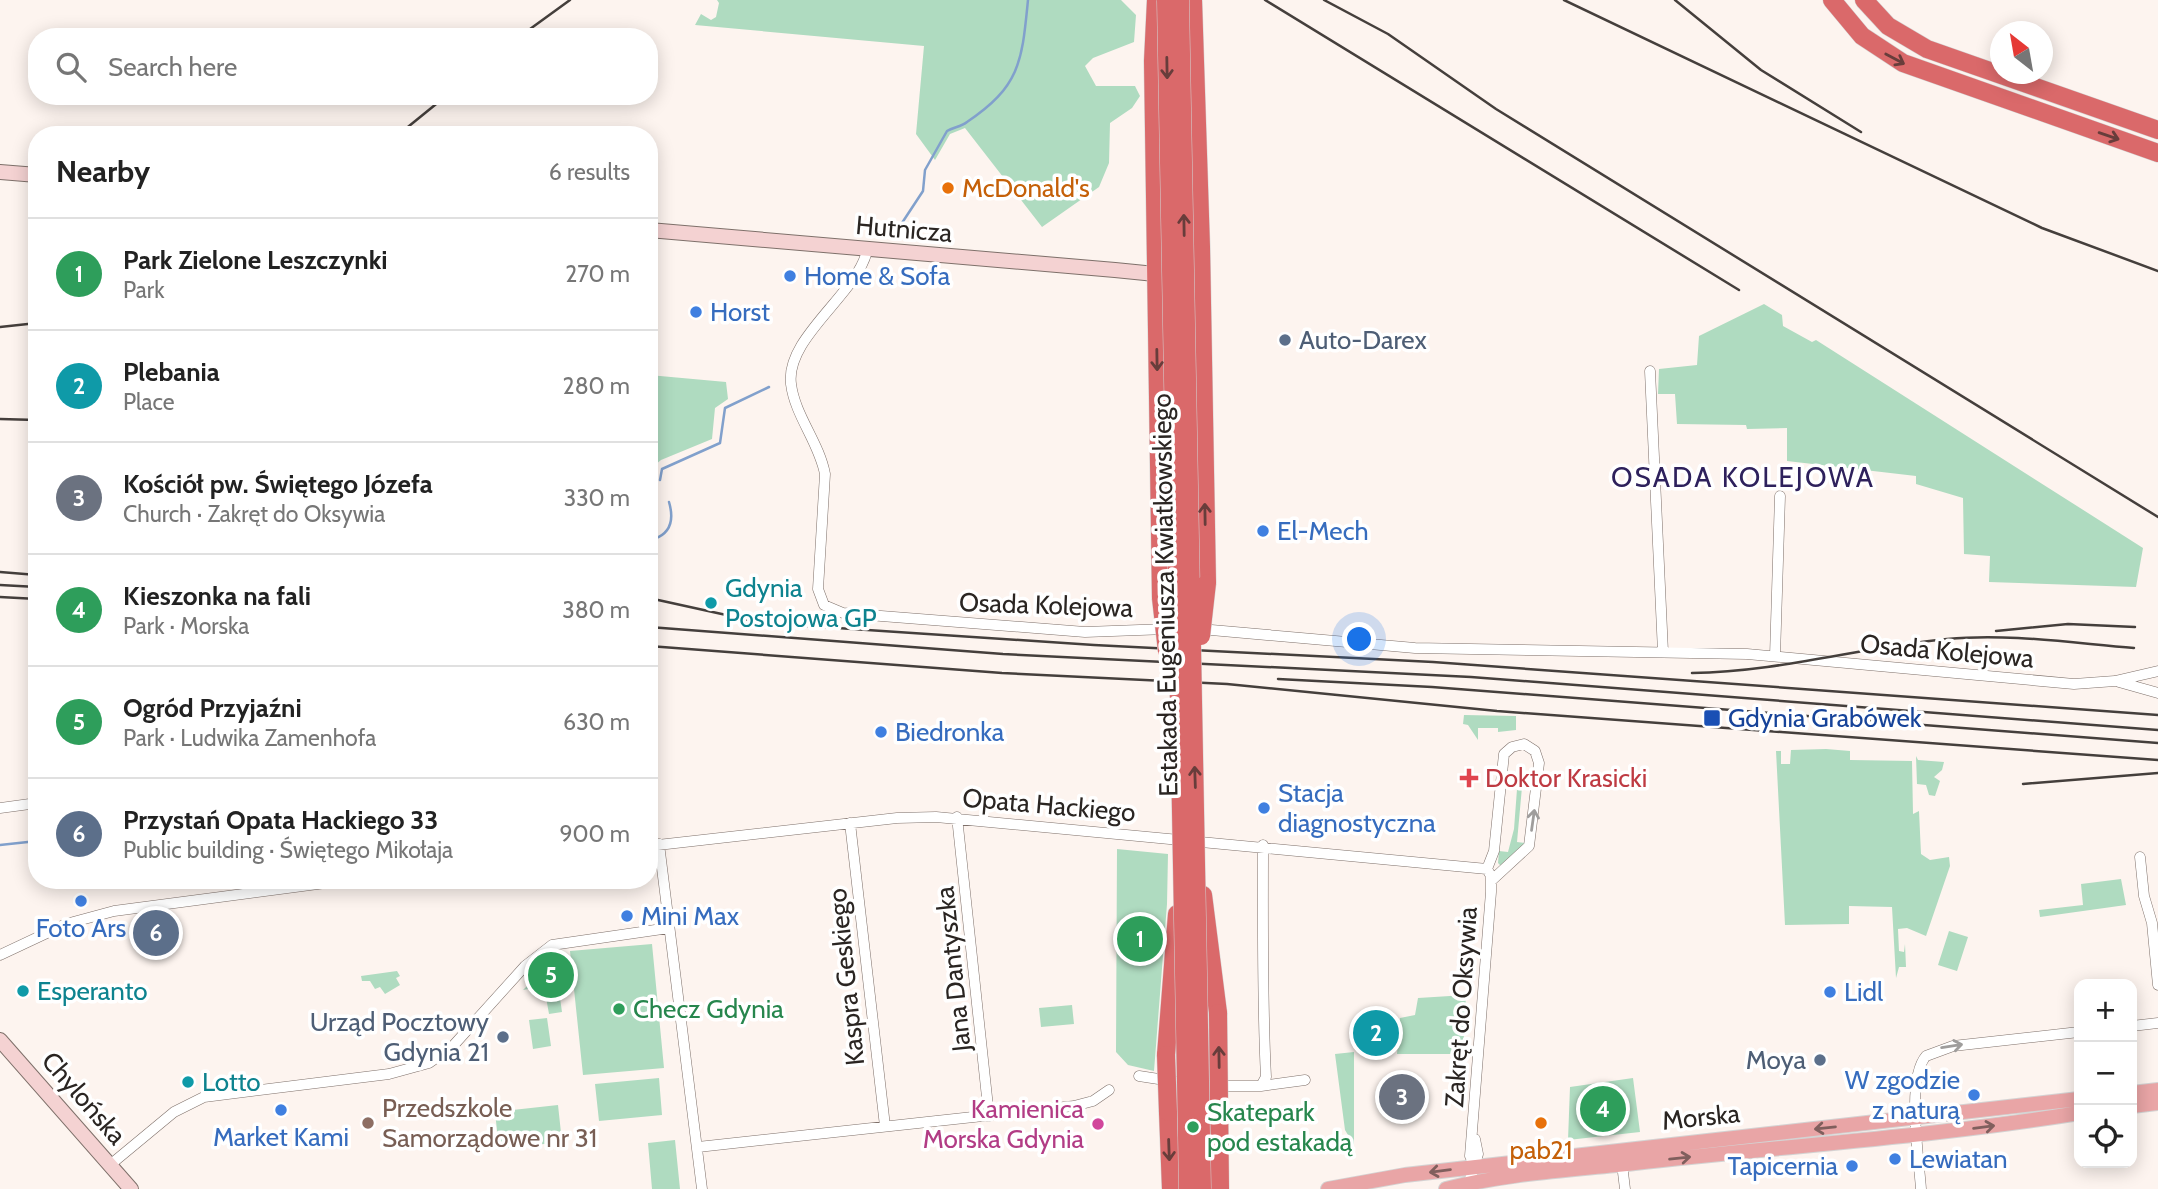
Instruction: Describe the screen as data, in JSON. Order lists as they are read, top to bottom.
{
  "streets": {
    "highway": ["Estakada Eugeniusza Kwiatkowskiego"],
    "main road": ["Hutnicza", "Chylońska", "Morska"],
    "street": [
      "Osada Kolejowa",
      "Opata Hackiego",
      "Jana Dantyszka",
      "Kaspra Geskiego",
      "Zakręt do Oksywia"
    ]
  },
  "crossings": [
    ["Hutnicza", "Osada Kolejowa"],
    ["Opata Hackiego", "Jana Dantyszka"],
    ["Opata Hackiego", "Kaspra Geskiego"],
    ["Opata Hackiego", "Zakręt do Oksywia"],
    ["Zakręt do Oksywia", "Morska"]
  ],
  "districts": ["OSADA KOLEJOWA"],
  "places": {
    "other": [
      "McDonald's",
      "Home & Sofa",
      "Horst",
      "Auto-Darex",
      "El-Mech",
      "Gdynia Postojowa GP",
      "Biedronka",
      "Stacja diagnostyczna",
      "Foto Ars",
      "Mini Max",
      "Esperanto",
      "Lidl",
      "Checz Gdynia",
      "Urząd Pocztowy Gdynia 21",
      "Moya",
      "Lotto",
      "W zgodzie z naturą",
      "Market Kami",
      "Przedszkole Samorządowe nr 31",
      "pab21",
      "Kamienica Morska Gdynia",
      "Skatepark pod estakadą",
      "Lewiatan",
      "Tapicernia"
    ],
    "transit": ["Gdynia Grabówek"],
    "health": ["Doktor Krasicki"]
  },
  "north": "top left",
  "page": {
    "search": "Search here",
    "heading": ["Nearby", "6 results"],
    "list": [
      {
        "mark": "1",
        "name": "Park Zielone Leszczynki",
        "note": "Park",
        "value": "270 m"
      },
      {
        "mark": "2",
        "name": "Plebania",
        "note": "Place",
        "value": "280 m"
      },
      {
        "mark": "3",
        "name": "Kościół pw. Świętego Józefa",
        "note": "Church · Zakręt do Oksywia",
        "value": "330 m"
      },
      {
        "mark": "4",
        "name": "Kieszonka na fali",
        "note": "Park · Morska",
        "value": "380 m"
      },
      {
        "mark": "5",
        "name": "Ogród Przyjaźni",
        "note": "Park · Ludwika Zamenhofa",
        "value": "630 m"
      },
      {
        "mark": "6",
        "name": "Przystań Opata Hackiego 33",
        "note": "Public building · Świętego Mikołaja",
        "value": "900 m"
      }
    ],
    "pins": [
      "6",
      "1",
      "5",
      "2",
      "3",
      "4"
    ],
    "map_buttons": ["+", "−"]
  }
}
